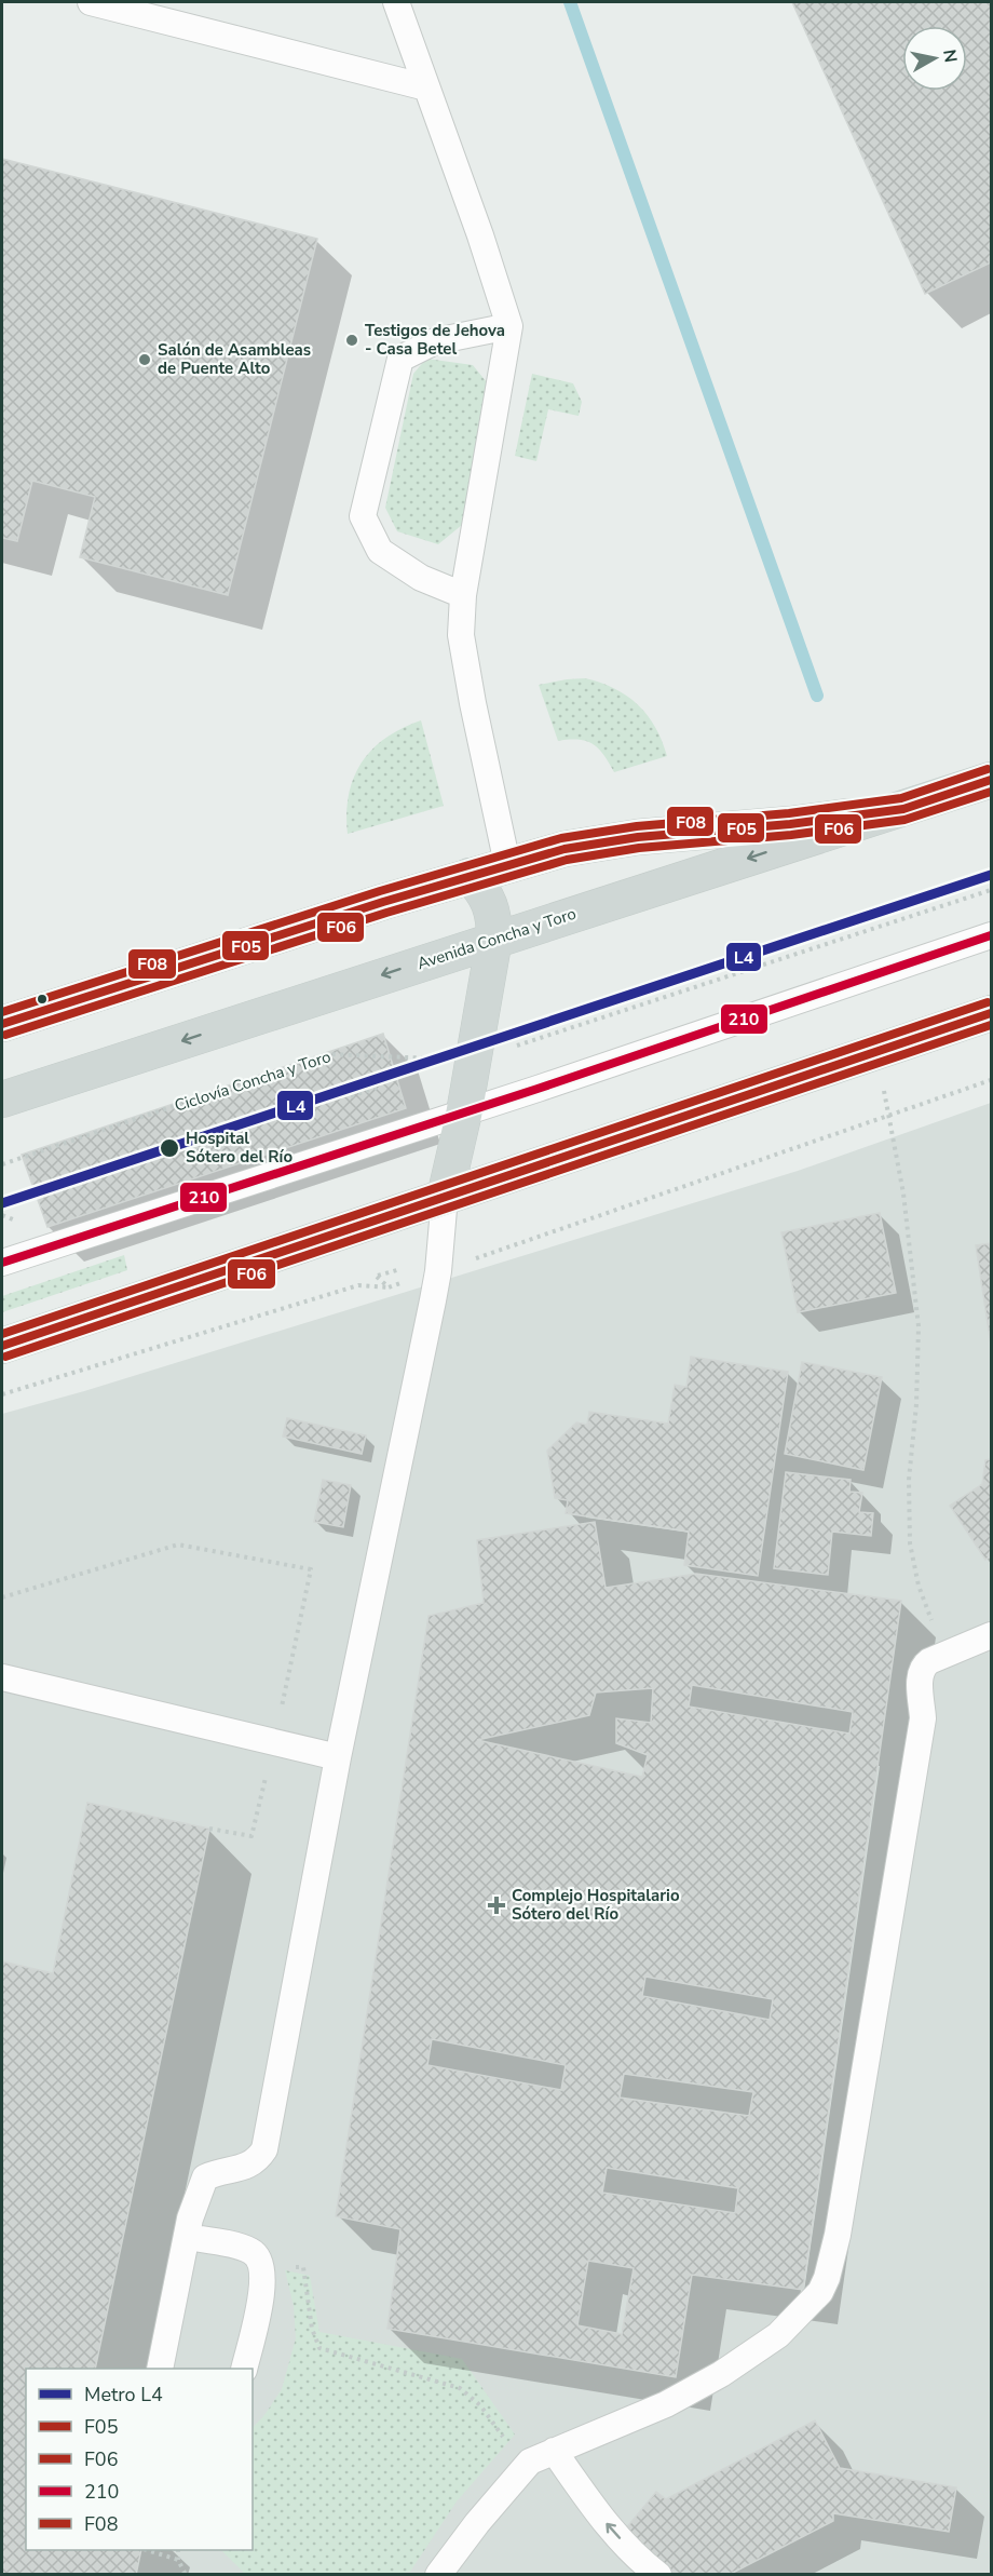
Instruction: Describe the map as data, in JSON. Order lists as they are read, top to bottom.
{
  "streets": {
    "main road": ["Avenida Concha y Toro"],
    "path": ["Ciclovía Concha y Toro"]
  },
  "places": {
    "other": ["Testigos de Jehova - Casa Betel", "Salón de Asambleas de Puente Alto", "Hospital Sótero del Río"],
    "health": ["Complejo Hospitalario Sótero del Río"]
  },
  "lines": [
    "transit line F08",
    "transit line F05",
    "transit line F06",
    "metro line L4",
    "transit line 210"
  ],
  "legend": [
    "Metro L4",
    "F05",
    "F06",
    "210",
    "F08"
  ],
  "north": "right"
}
